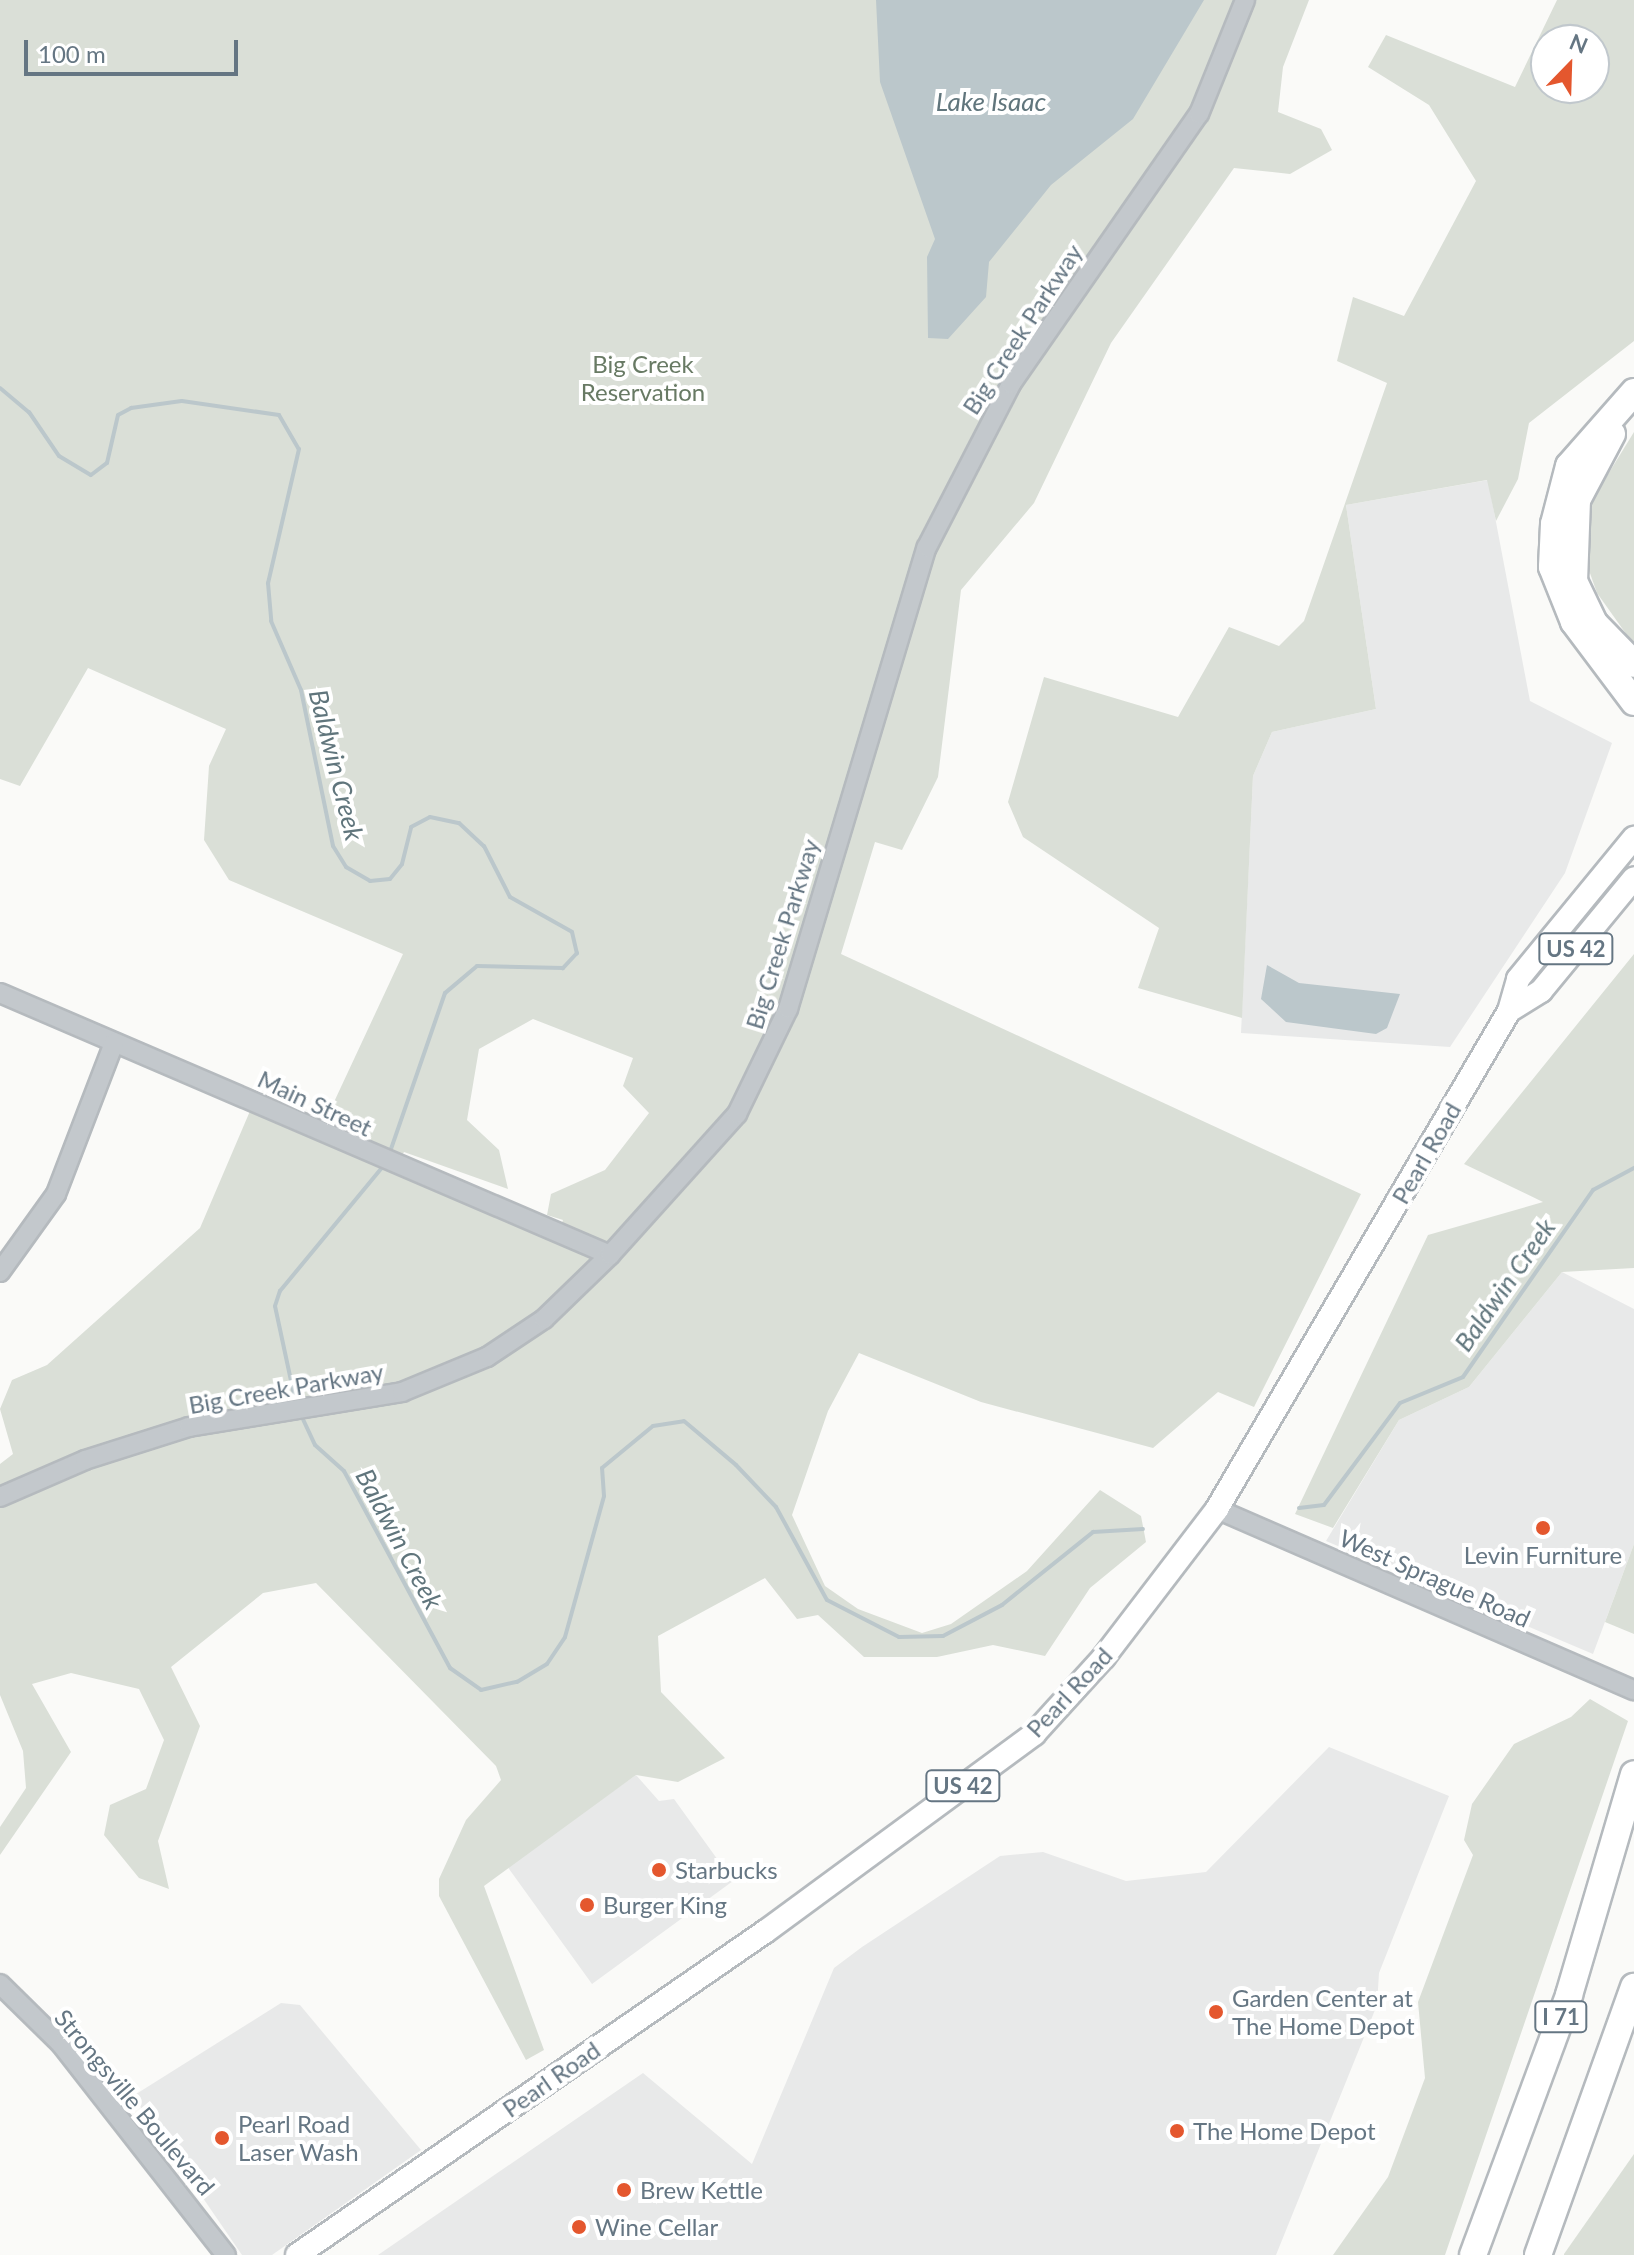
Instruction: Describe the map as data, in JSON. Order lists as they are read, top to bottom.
{
  "streets": {
    "highway": ["I 71"],
    "main road": ["US 42", "Pearl Road"],
    "street": [
      "Big Creek Parkway",
      "Main Street",
      "West Sprague Road",
      "Strongsville Boulevard"
    ]
  },
  "crossings": [
    ["Big Creek Parkway", "Main Street"],
    ["Pearl Road", "West Sprague Road"]
  ],
  "water": ["Lake Isaac", "Baldwin Creek"],
  "parks": ["Big Creek Reservation"],
  "places": [
    "Levin Furniture",
    "Starbucks",
    "Burger King",
    "Garden Center at The Home Depot",
    "The Home Depot",
    "Pearl Road Laser Wash",
    "Brew Kettle",
    "Wine Cellar"
  ],
  "scale_bar": "100 m",
  "north": "top right"
}
